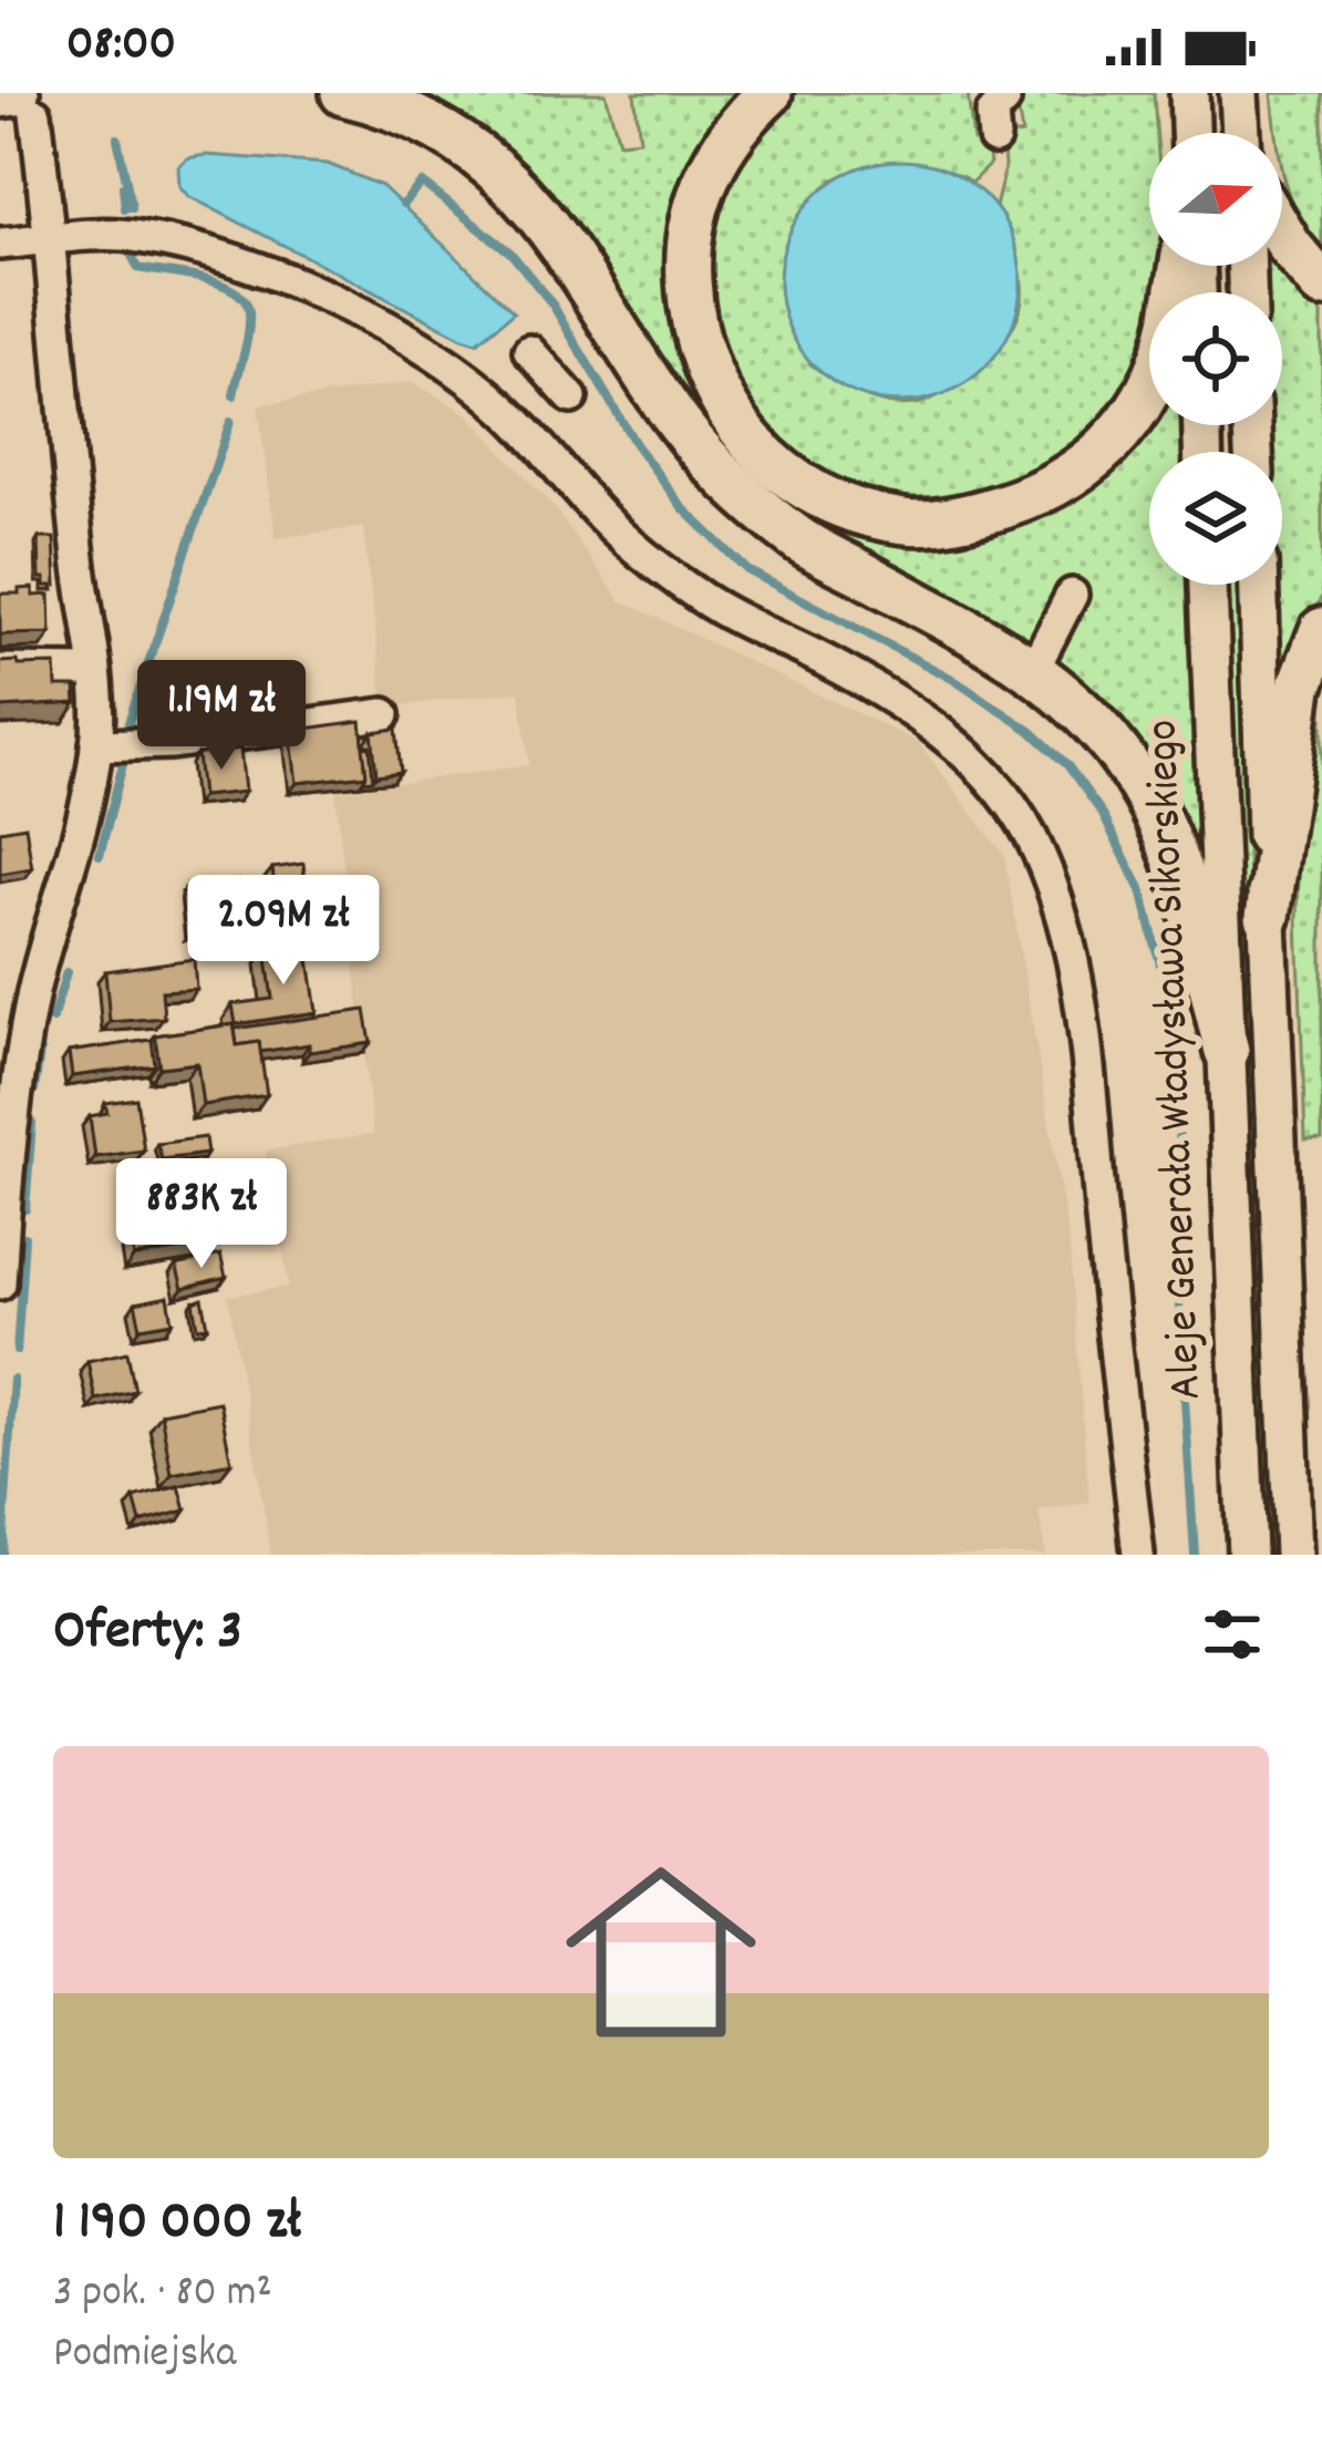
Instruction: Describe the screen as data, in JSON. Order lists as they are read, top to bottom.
{
  "streets": {
    "main road": ["Aleje Generała Władysława Sikorskiego"]
  },
  "north": "right",
  "page": {
    "status": "08:00",
    "price": ["1.19M zł", "2.09M zł", "883K zł"],
    "heading": "Oferty: 3",
    "list": [
      {
        "name": "1 190 000 zł",
        "note": "3 pok. · 80 m² · Podmiejska"
      }
    ]
  }
}
